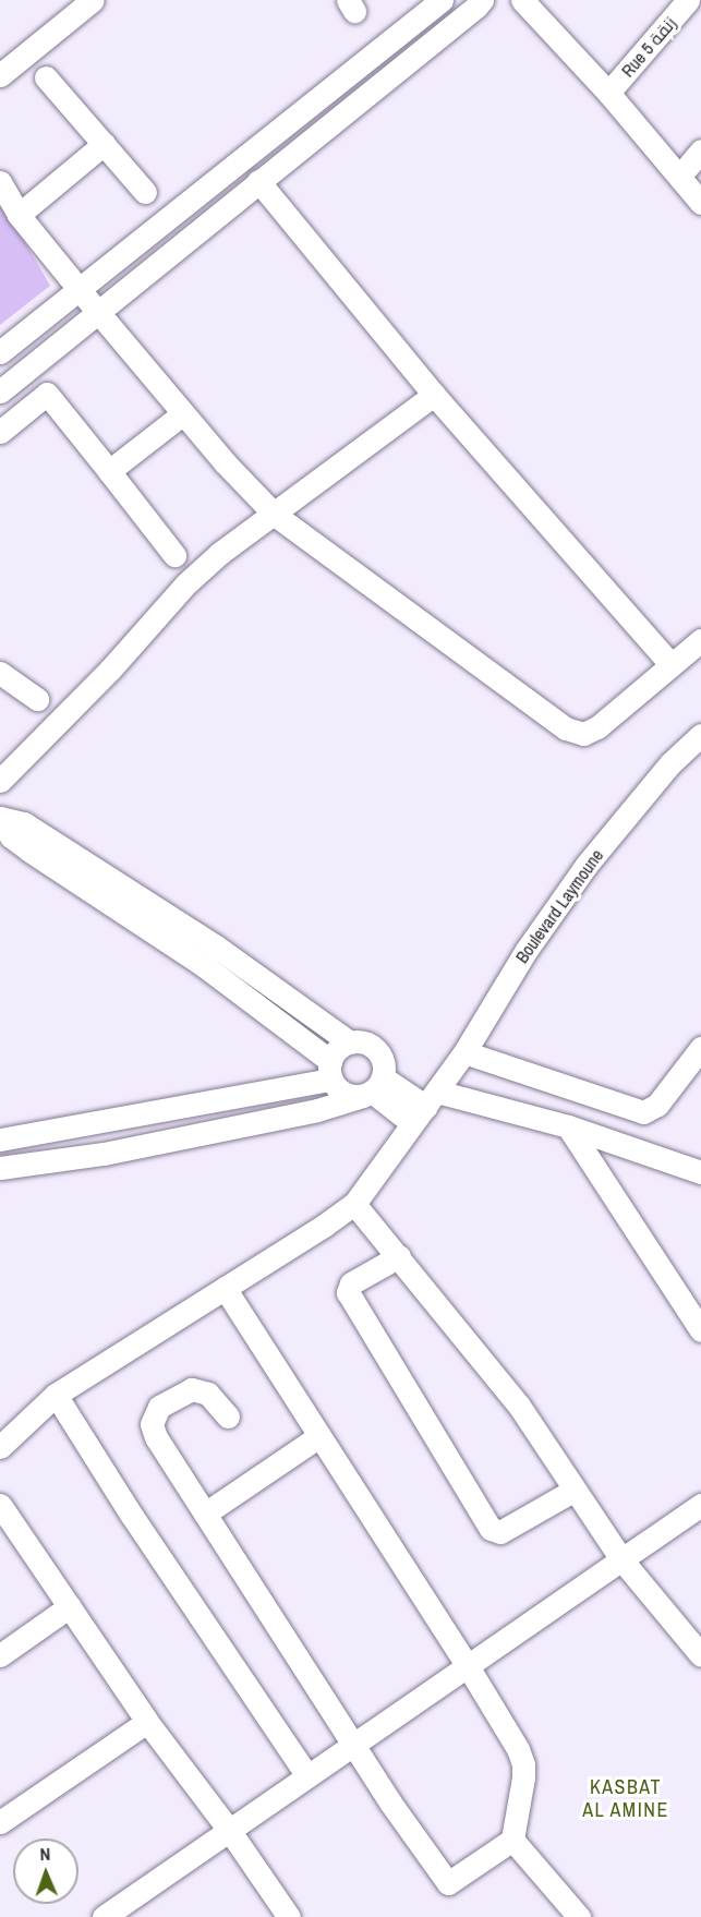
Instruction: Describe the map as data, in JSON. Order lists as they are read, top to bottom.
{
  "streets": {
    "street": ["Rue 5 زنقة", "Boulevard Laymoune"]
  },
  "districts": ["KASBAT AL AMINE"],
  "north": "top"
}
